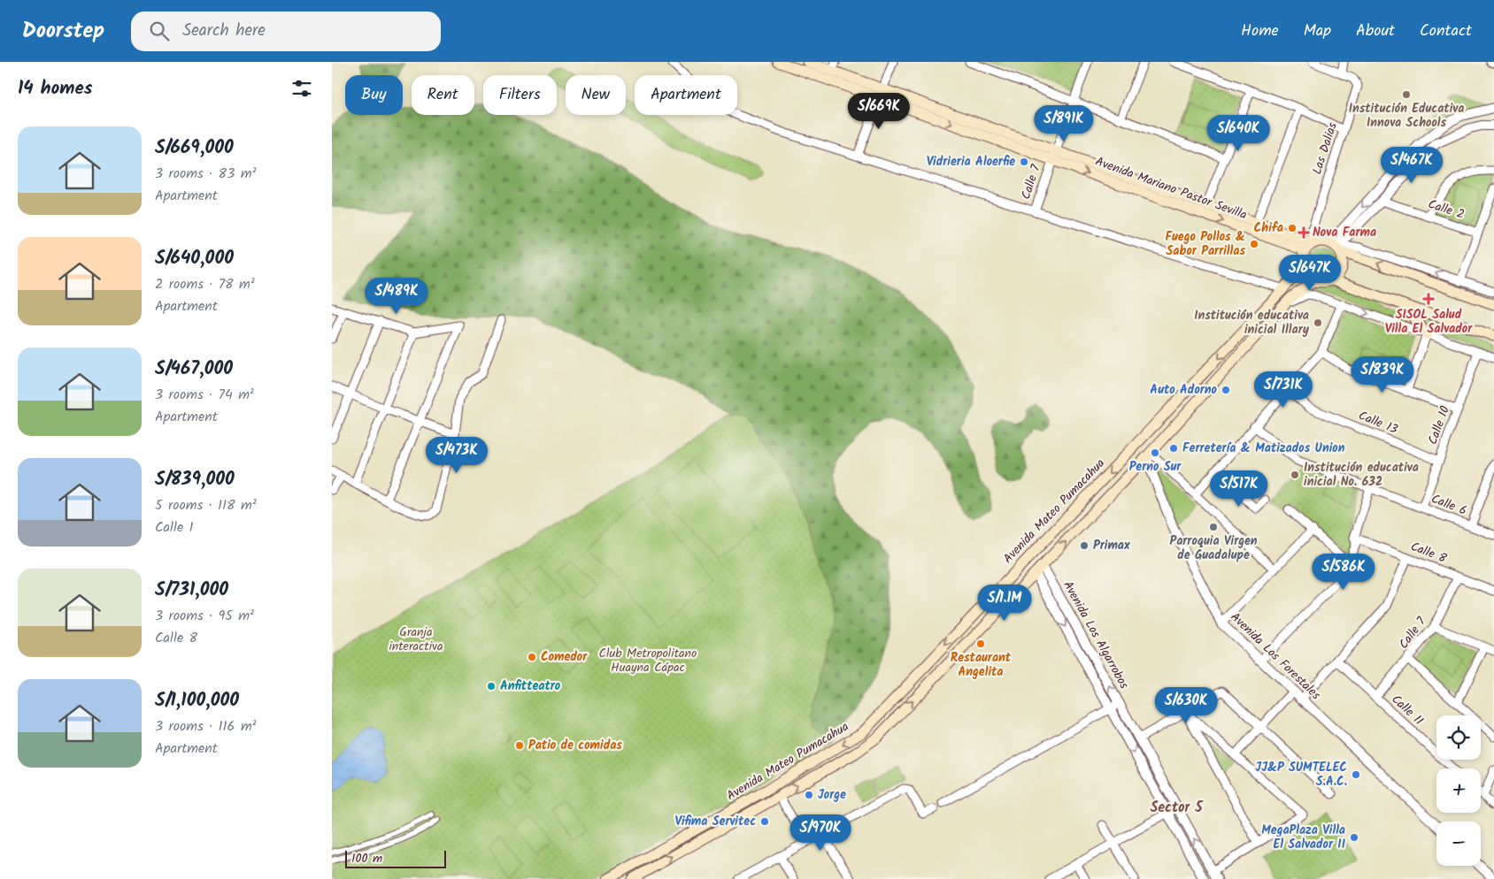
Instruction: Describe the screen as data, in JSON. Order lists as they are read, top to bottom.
{
  "streets": {
    "main road": ["Avenida Mariano Pastor Sevilla", "Avenida Mateo Pumacahua"],
    "street": [
      "Las Dalias",
      "Calle 7",
      "Calle 2",
      "Calle 13",
      "Calle 10",
      "Calle 6",
      "Calle 8",
      "Avenida Los Algarrobos",
      "Avenida Los Forestales",
      "Calle 11"
    ]
  },
  "crossings": [
    ["Las Dalias", "Avenida Mariano Pastor Sevilla"],
    ["Las Dalias", "Avenida Mateo Pumacahua"],
    ["Calle 7", "Avenida Mariano Pastor Sevilla"],
    ["Calle 7", "Calle 8"],
    ["Calle 7", "Calle 11"],
    ["Avenida Mariano Pastor Sevilla", "Avenida Mateo Pumacahua"],
    ["Calle 13", "Calle 10"],
    ["Calle 10", "Calle 6"],
    ["Avenida Mateo Pumacahua", "Avenida Los Algarrobos"],
    ["Avenida Mateo Pumacahua", "Avenida Los Forestales"]
  ],
  "districts": ["Sector 5"],
  "parks": ["Granja interactiva", "Club Metropolitano Huayna Cápac"],
  "places": {
    "other": [
      "Institución Educativa Innova Schools",
      "Vidrieria Aloerfie",
      "Chifa",
      "Fuego Pollos & Sabor Parrillas",
      "Institución educativa inicial Illary",
      "Auto Adorno",
      "Ferretería & Matizados Union",
      "Perno Sur",
      "Institución educativa inicial No. 632",
      "Parroquia Virgen de Guadalupe",
      "Primax",
      "Restaurant Angelita",
      "Comedor",
      "Anfitteatro",
      "Patio de comidas",
      "JJ&P SUMTELEC S.A.C.",
      "Jorge",
      "Vifima Servitec",
      "MegaPlaza Villa El Salvador II"
    ],
    "health": ["Nova Farma", "SISOL Salud Villa El Salvador"]
  },
  "scale_bar": "100 m",
  "page": {
    "header": "Doorstep",
    "search": "Search here",
    "nav": [
      "Home",
      "Map",
      "About",
      "Contact"
    ],
    "heading": "14 homes",
    "chip": [
      "Buy",
      "Rent",
      "Filters",
      "New",
      "Apartment"
    ],
    "price": [
      "S/669K",
      "S/891K",
      "S/640K",
      "S/467K",
      "S/647K",
      "S/489K",
      "S/839K",
      "S/731K",
      "S/473K",
      "S/517K",
      "S/586K",
      "S/1.1M",
      "S/630K",
      "S/970K"
    ],
    "list": [
      {
        "name": "S/669,000",
        "note": "3 rooms · 83 m² · Apartment"
      },
      {
        "name": "S/640,000",
        "note": "2 rooms · 78 m² · Apartment"
      },
      {
        "name": "S/467,000",
        "note": "3 rooms · 74 m² · Apartment"
      },
      {
        "name": "S/839,000",
        "note": "5 rooms · 118 m² · Calle 1"
      },
      {
        "name": "S/731,000",
        "note": "3 rooms · 95 m² · Calle 8"
      },
      {
        "name": "S/1,100,000",
        "note": "3 rooms · 116 m² · Apartment"
      }
    ],
    "map_buttons": ["+", "−"],
    "scale": "100 m"
  }
}
